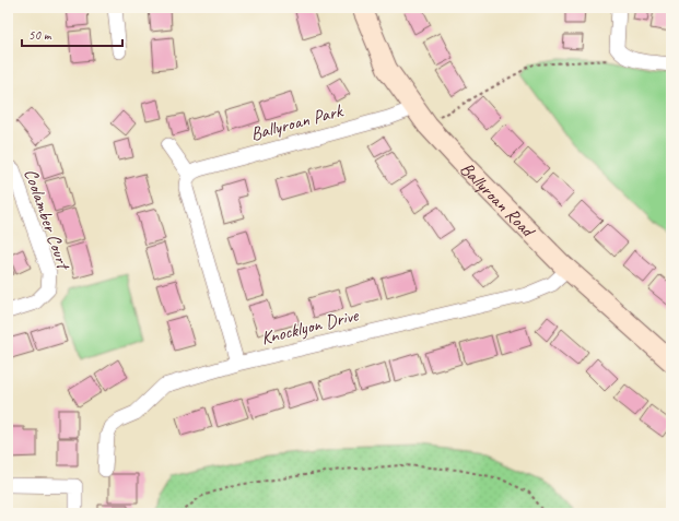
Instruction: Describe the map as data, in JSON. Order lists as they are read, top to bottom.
{
  "streets": {
    "main road": ["Ballyroan Road"],
    "street": ["Ballyroan Park", "Coolamber Court", "Knocklyon Drive"]
  },
  "crossings": [
    ["Ballyroan Park", "Ballyroan Road"],
    ["Ballyroan Road", "Knocklyon Drive"]
  ],
  "scale_bar": "50 m"
}
